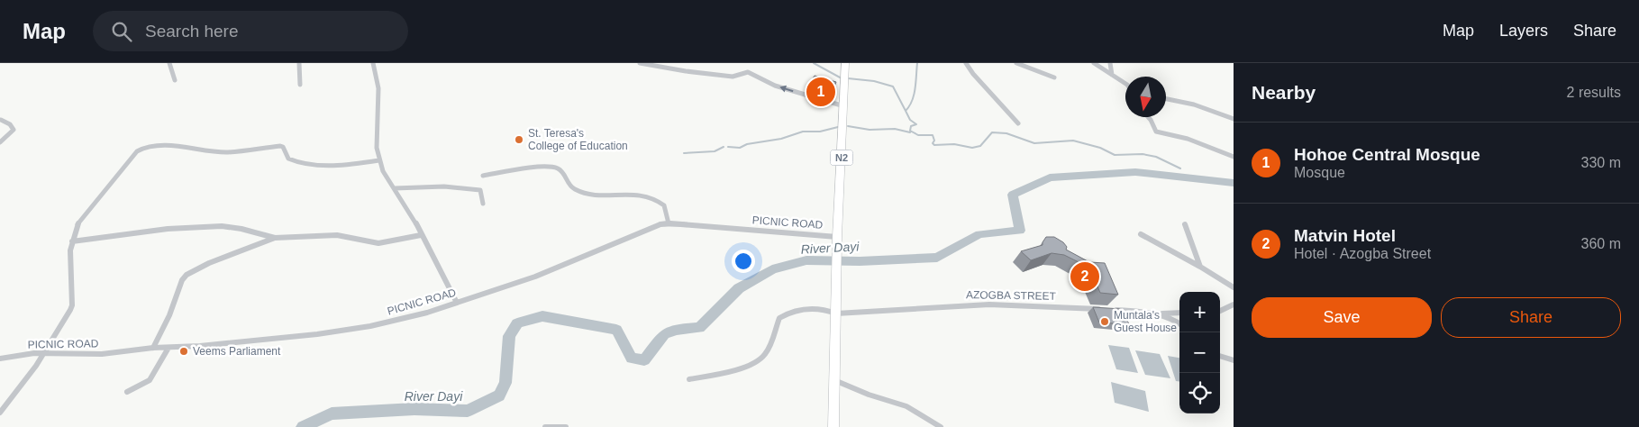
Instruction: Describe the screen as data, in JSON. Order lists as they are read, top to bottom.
{
  "streets": {
    "highway": ["N2"],
    "street": ["PICNIC ROAD", "AZOGBA STREET"]
  },
  "crossings": [
    ["N2", "PICNIC ROAD"],
    ["N2", "AZOGBA STREET"]
  ],
  "water": ["River Dayi"],
  "places": ["St. Teresa's College of Education", "Muntala's Guest House", "Veems Parliament"],
  "north": "bottom",
  "page": {
    "header": "Map",
    "search": "Search here",
    "nav": ["Map", "Layers", "Share"],
    "heading": ["Nearby", "2 results"],
    "pins": ["1", "2"],
    "list": [
      {
        "mark": "1",
        "name": "Hohoe Central Mosque",
        "note": "Mosque",
        "value": "330 m"
      },
      {
        "mark": "2",
        "name": "Matvin Hotel",
        "note": "Hotel · Azogba Street",
        "value": "360 m"
      }
    ],
    "buttons": ["Save", "Share"],
    "map_buttons": ["+", "−"]
  }
}
